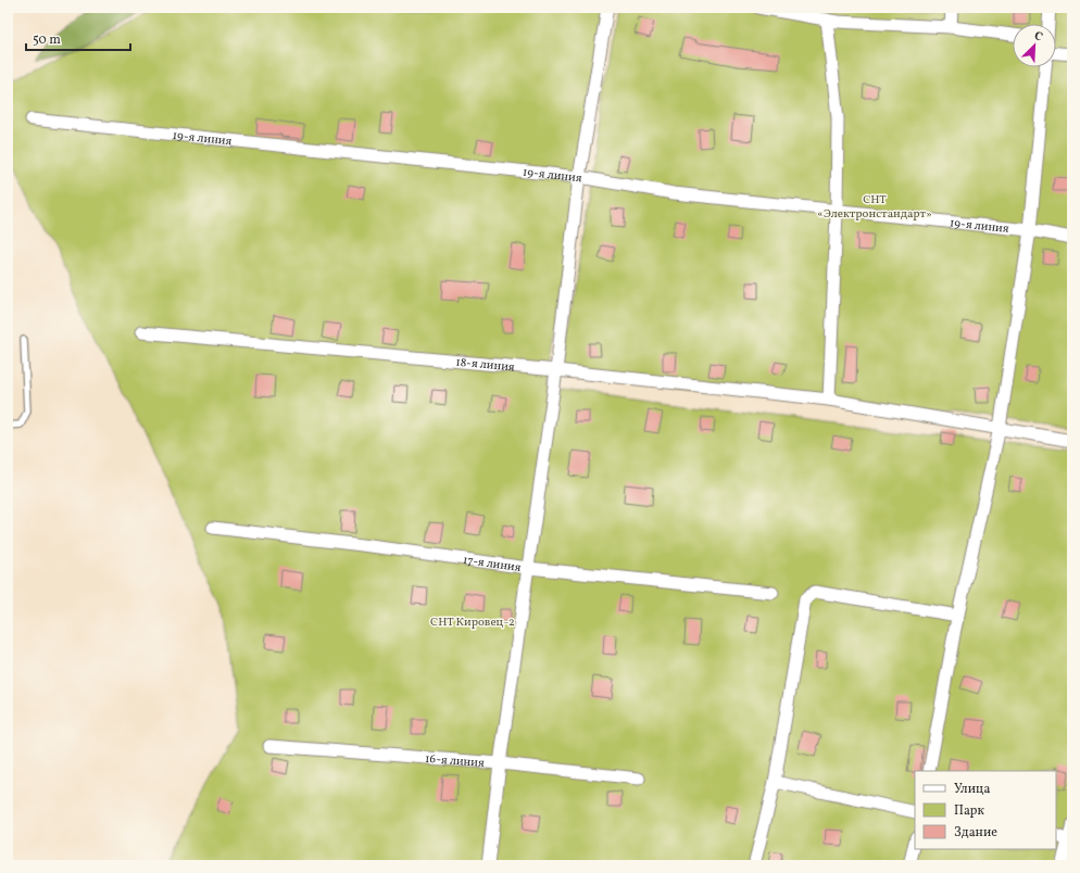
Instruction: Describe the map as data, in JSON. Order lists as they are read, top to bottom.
{
  "streets": {
    "street": [
      "19-я линия",
      "18-я линия",
      "17-я линия",
      "16-я линия"
    ]
  },
  "parks": ["СНТ «Электронстандарт»", "СНТ Кировец-2"],
  "legend": ["Улица", "Парк", "Здание"],
  "scale_bar": "50 m",
  "north": "top right"
}
